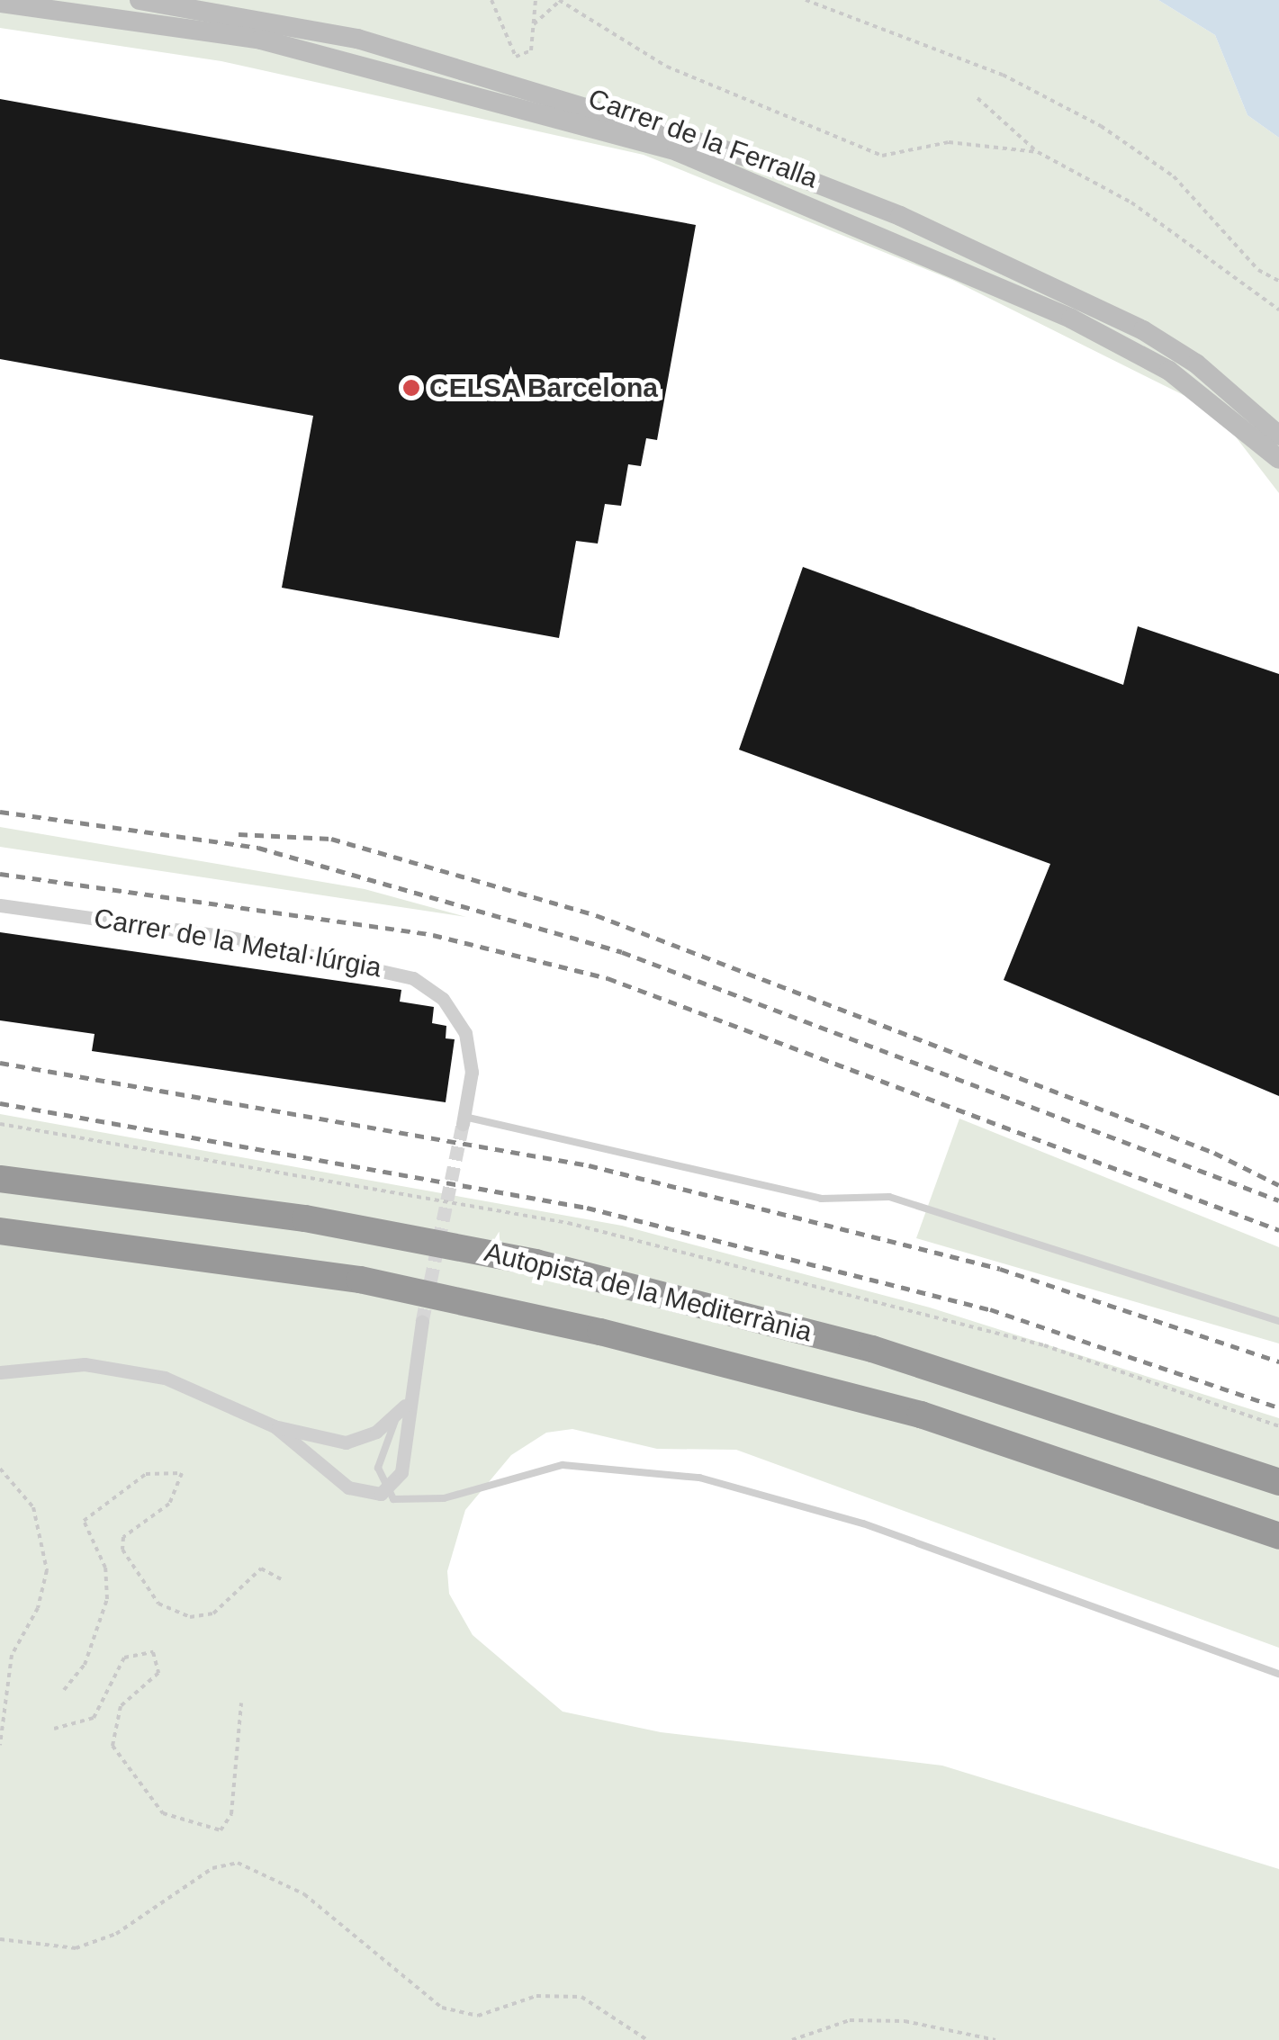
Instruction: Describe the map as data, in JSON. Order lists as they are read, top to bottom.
{
  "streets": {
    "highway": ["Autopista de la Mediterrània"],
    "street": ["Carrer de la Ferralla", "Carrer de la Metal·lúrgia"]
  },
  "places": ["CELSA Barcelona"]
}
